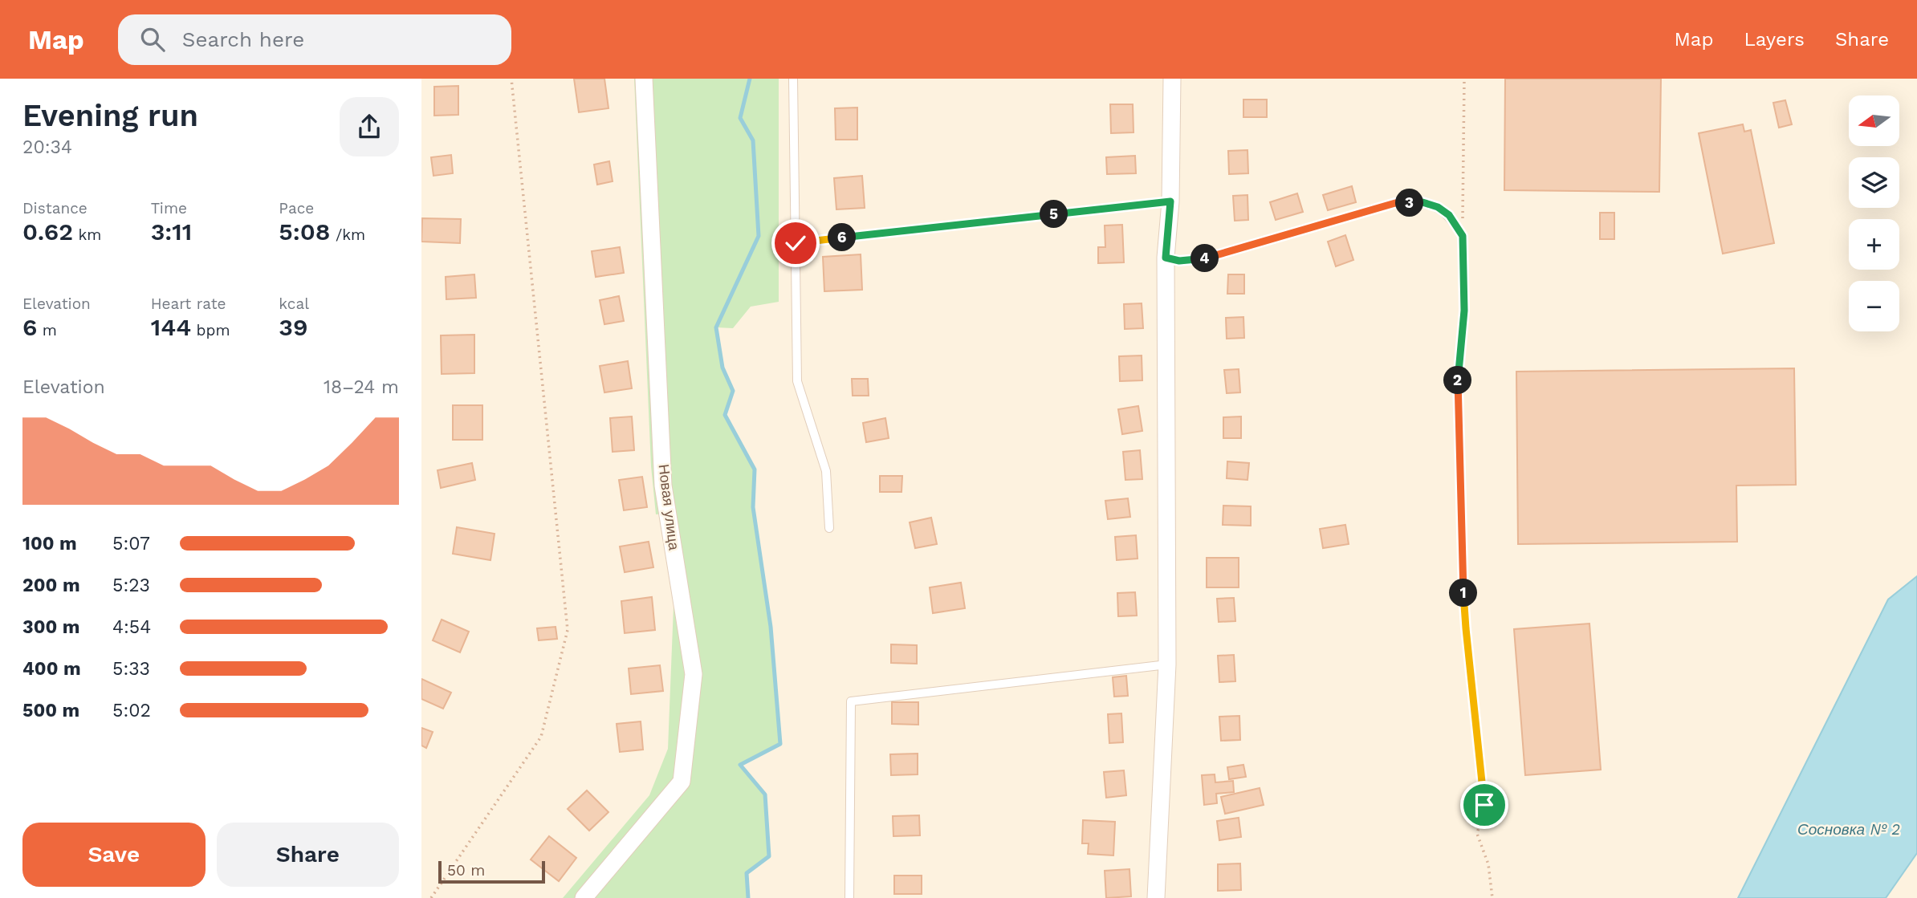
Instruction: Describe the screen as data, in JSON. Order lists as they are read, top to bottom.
{
  "streets": {
    "street": ["Новая улица"]
  },
  "water": ["Сосновка № 2"],
  "scale_bar": "50 m",
  "north": "left",
  "page": {
    "header": "Map",
    "search": "Search here",
    "nav": ["Map", "Layers", "Share"],
    "heading": ["Evening run", "20:34"],
    "map_buttons": ["+", "−"],
    "stats": [
      ["Distance", "0.62 km"],
      ["Time", "3:11"],
      ["Pace", "5:08 /km"],
      ["Elevation", "6 m"],
      ["Heart rate", "144 bpm"],
      ["kcal", "39"]
    ],
    "pins": [
      "3",
      "5",
      "6",
      "4",
      "2",
      "1"
    ],
    "chart": ["Elevation", "18–24 m"],
    "list": [
      {
        "name": "100 m",
        "note": "5:07"
      },
      {
        "name": "200 m",
        "note": "5:23"
      },
      {
        "name": "300 m",
        "note": "4:54"
      },
      {
        "name": "400 m",
        "note": "5:33"
      },
      {
        "name": "500 m",
        "note": "5:02"
      }
    ],
    "buttons": ["Save", "Share"],
    "scale": "50 m"
  }
}
